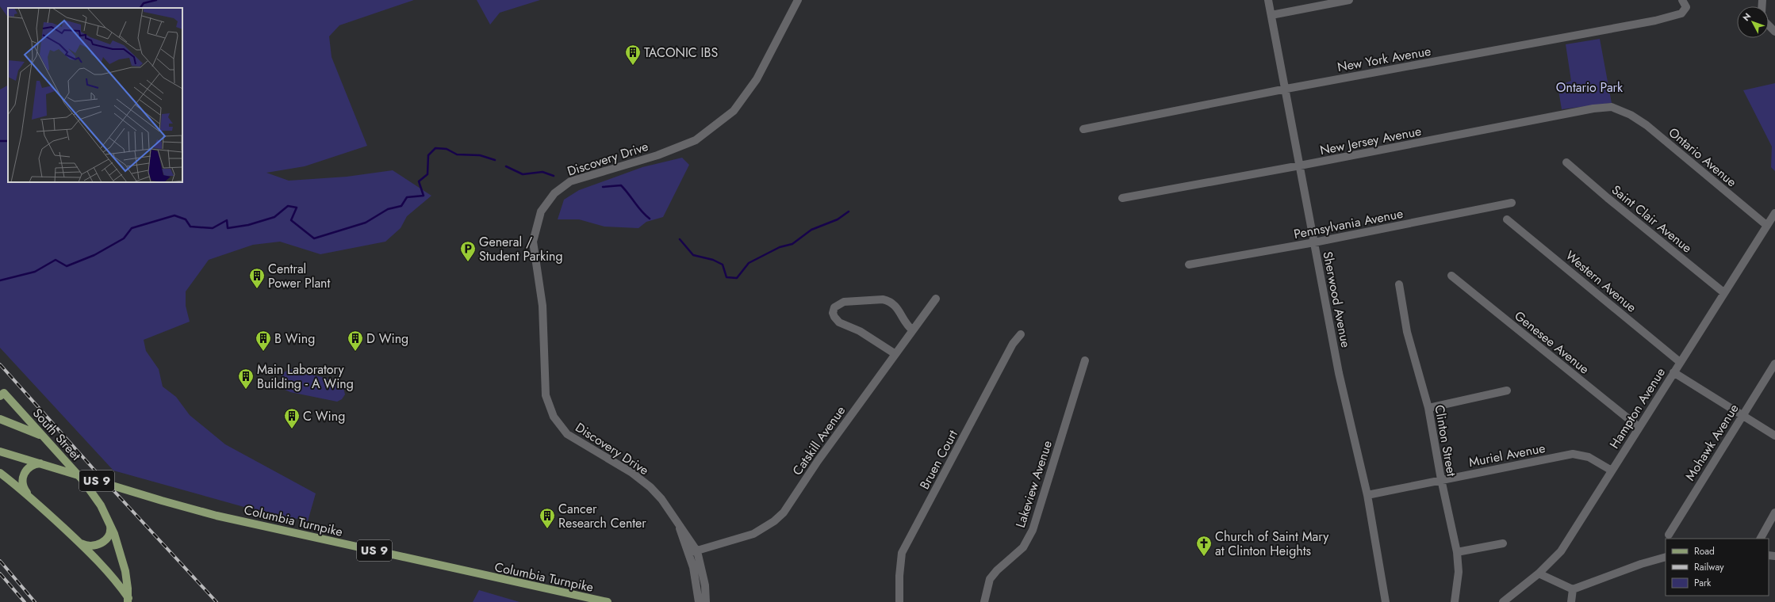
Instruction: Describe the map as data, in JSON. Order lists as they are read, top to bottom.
{
  "streets": {
    "main road": ["South Street", "US 9", "Columbia Turnpike"],
    "street": [
      "New York Avenue",
      "New Jersey Avenue",
      "Ontario Avenue",
      "Discovery Drive",
      "Saint Clair Avenue",
      "Pennsylvania Avenue",
      "Western Avenue",
      "Sherwood Avenue",
      "Genesee Avenue",
      "Hampton Avenue",
      "Catskill Avenue",
      "Clinton Street",
      "Mohawk Avenue",
      "Muriel Avenue",
      "Bruen Court",
      "Lakeview Avenue"
    ]
  },
  "crossings": [
    ["New York Avenue", "Sherwood Avenue"],
    ["New Jersey Avenue", "Ontario Avenue"],
    ["New Jersey Avenue", "Sherwood Avenue"],
    ["Ontario Avenue", "Hampton Avenue"],
    ["Discovery Drive", "Catskill Avenue"],
    ["Saint Clair Avenue", "Hampton Avenue"],
    ["Pennsylvania Avenue", "Sherwood Avenue"],
    ["Western Avenue", "Hampton Avenue"],
    ["Sherwood Avenue", "Muriel Avenue"],
    ["Genesee Avenue", "Hampton Avenue"],
    ["Hampton Avenue", "Muriel Avenue"],
    ["Clinton Street", "Muriel Avenue"],
    ["US 9", "Columbia Turnpike"]
  ],
  "parks": ["Ontario Park"],
  "places": {
    "building": [
      "TACONIC IBS",
      "Central Power Plant",
      "B Wing",
      "D Wing",
      "Main Laboratory Building - A Wing",
      "C Wing",
      "Cancer Research Center"
    ],
    "parking": ["General / Student Parking"],
    "church": ["Church of Saint Mary at Clinton Heights"]
  },
  "legend": ["Road", "Railway", "Park"],
  "north": "top left"
}
